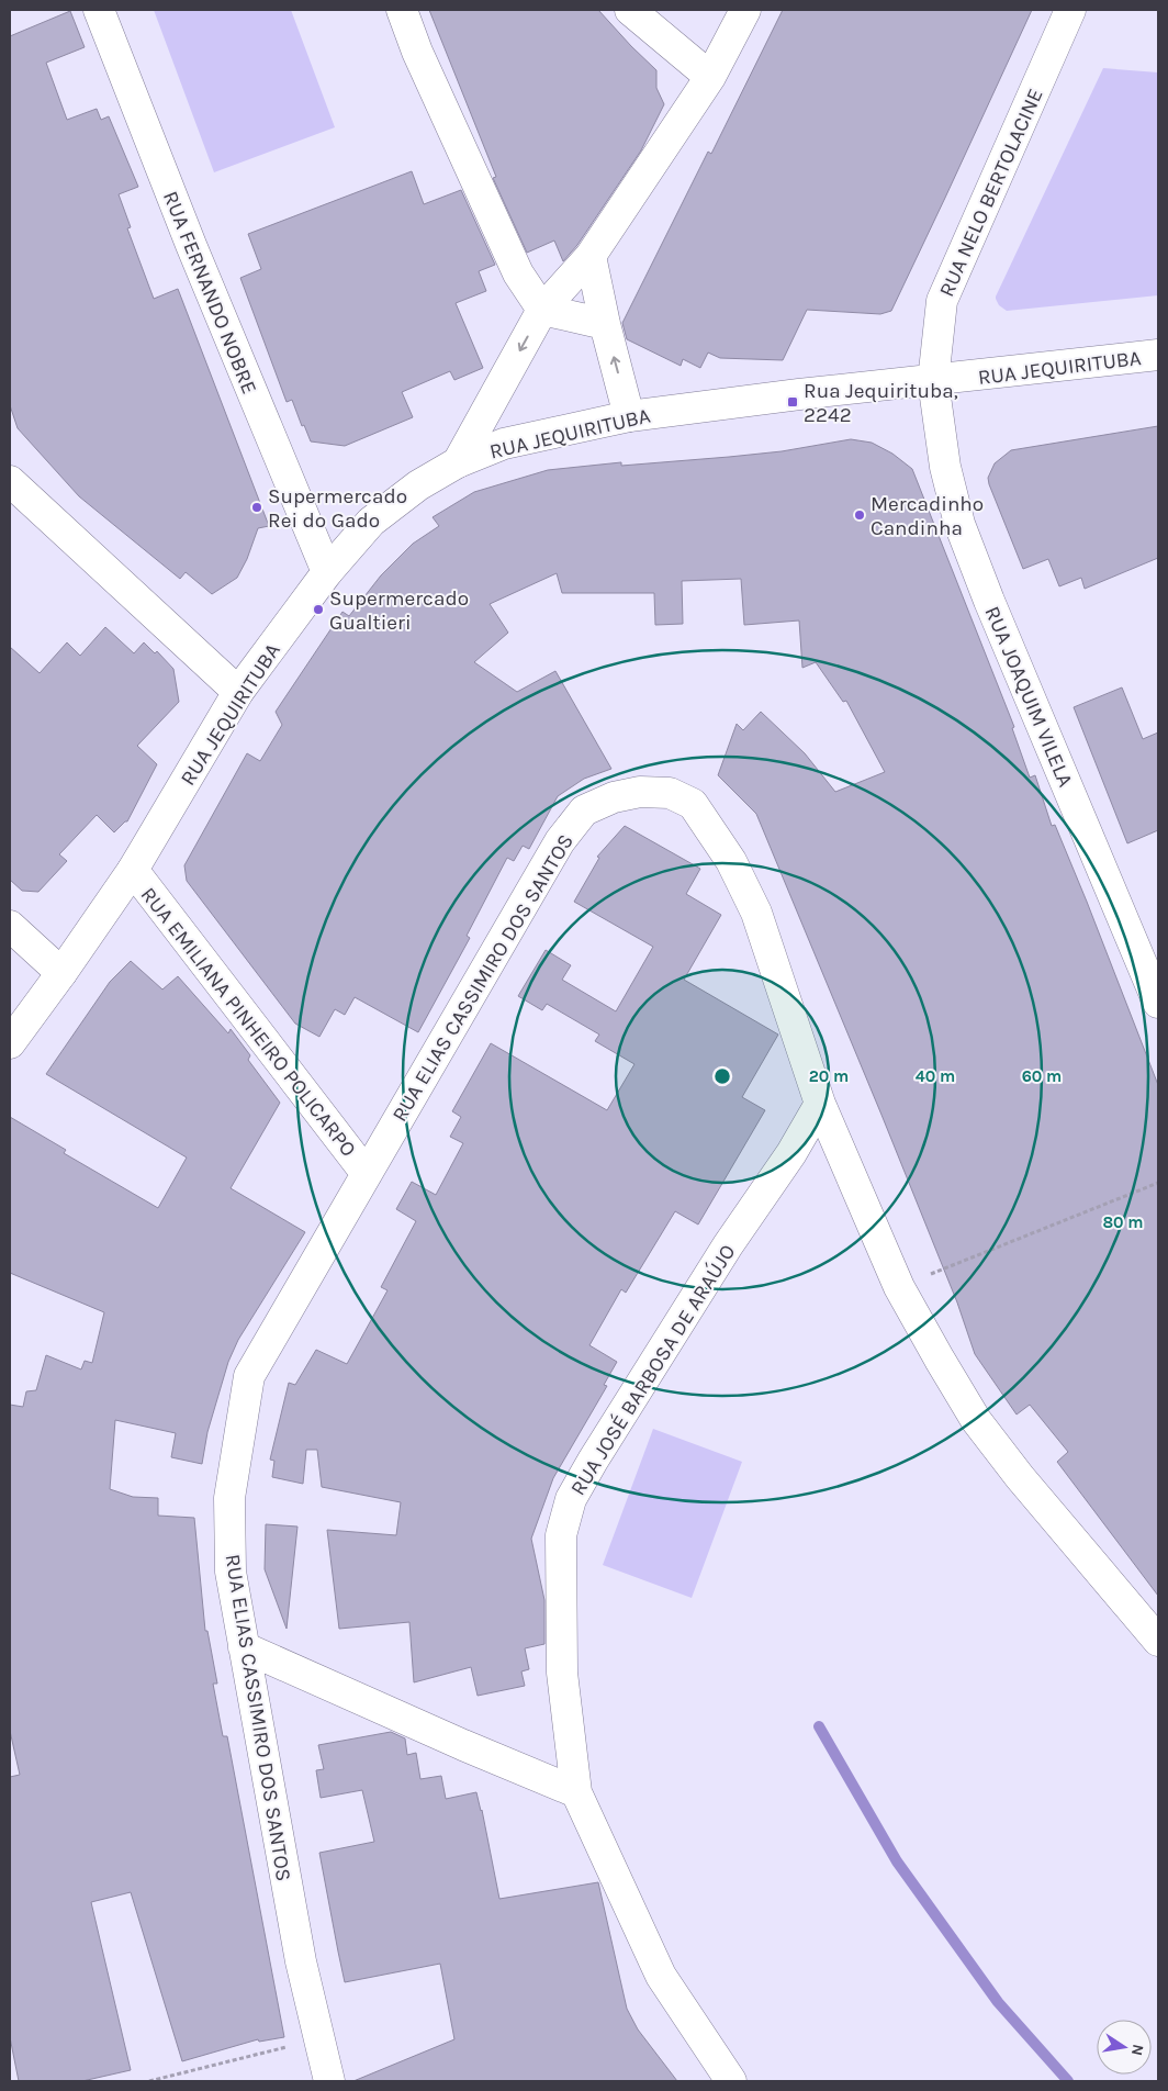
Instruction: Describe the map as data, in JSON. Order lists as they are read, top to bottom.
{
  "streets": {
    "street": [
      "RUA NELO BERTOLACINE",
      "RUA FERNANDO NOBRE",
      "RUA JEQUIRITUBA",
      "RUA JOAQUIM VILELA",
      "RUA ELIAS CASSIMIRO DOS SANTOS",
      "RUA EMILIANA PINHEIRO POLICARPO",
      "RUA JOSÉ BARBOSA DE ARAÚJO"
    ]
  },
  "crossings": [
    ["RUA NELO BERTOLACINE", "RUA JEQUIRITUBA"],
    ["RUA NELO BERTOLACINE", "RUA JOAQUIM VILELA"],
    ["RUA FERNANDO NOBRE", "RUA JEQUIRITUBA"],
    ["RUA JEQUIRITUBA", "RUA JOAQUIM VILELA"],
    ["RUA JEQUIRITUBA", "RUA EMILIANA PINHEIRO POLICARPO"],
    ["RUA ELIAS CASSIMIRO DOS SANTOS", "RUA EMILIANA PINHEIRO POLICARPO"],
    ["RUA ELIAS CASSIMIRO DOS SANTOS", "RUA JOSÉ BARBOSA DE ARAÚJO"]
  ],
  "places": {
    "transit": ["Rua Jequirituba, 2242"],
    "other": ["Supermercado Rei do Gado", "Mercadinho Candinha", "Supermercado Gualtieri"]
  },
  "north": "right",
  "rings": [
    "20 m",
    "40 m",
    "60 m",
    "80 m"
  ]
}
